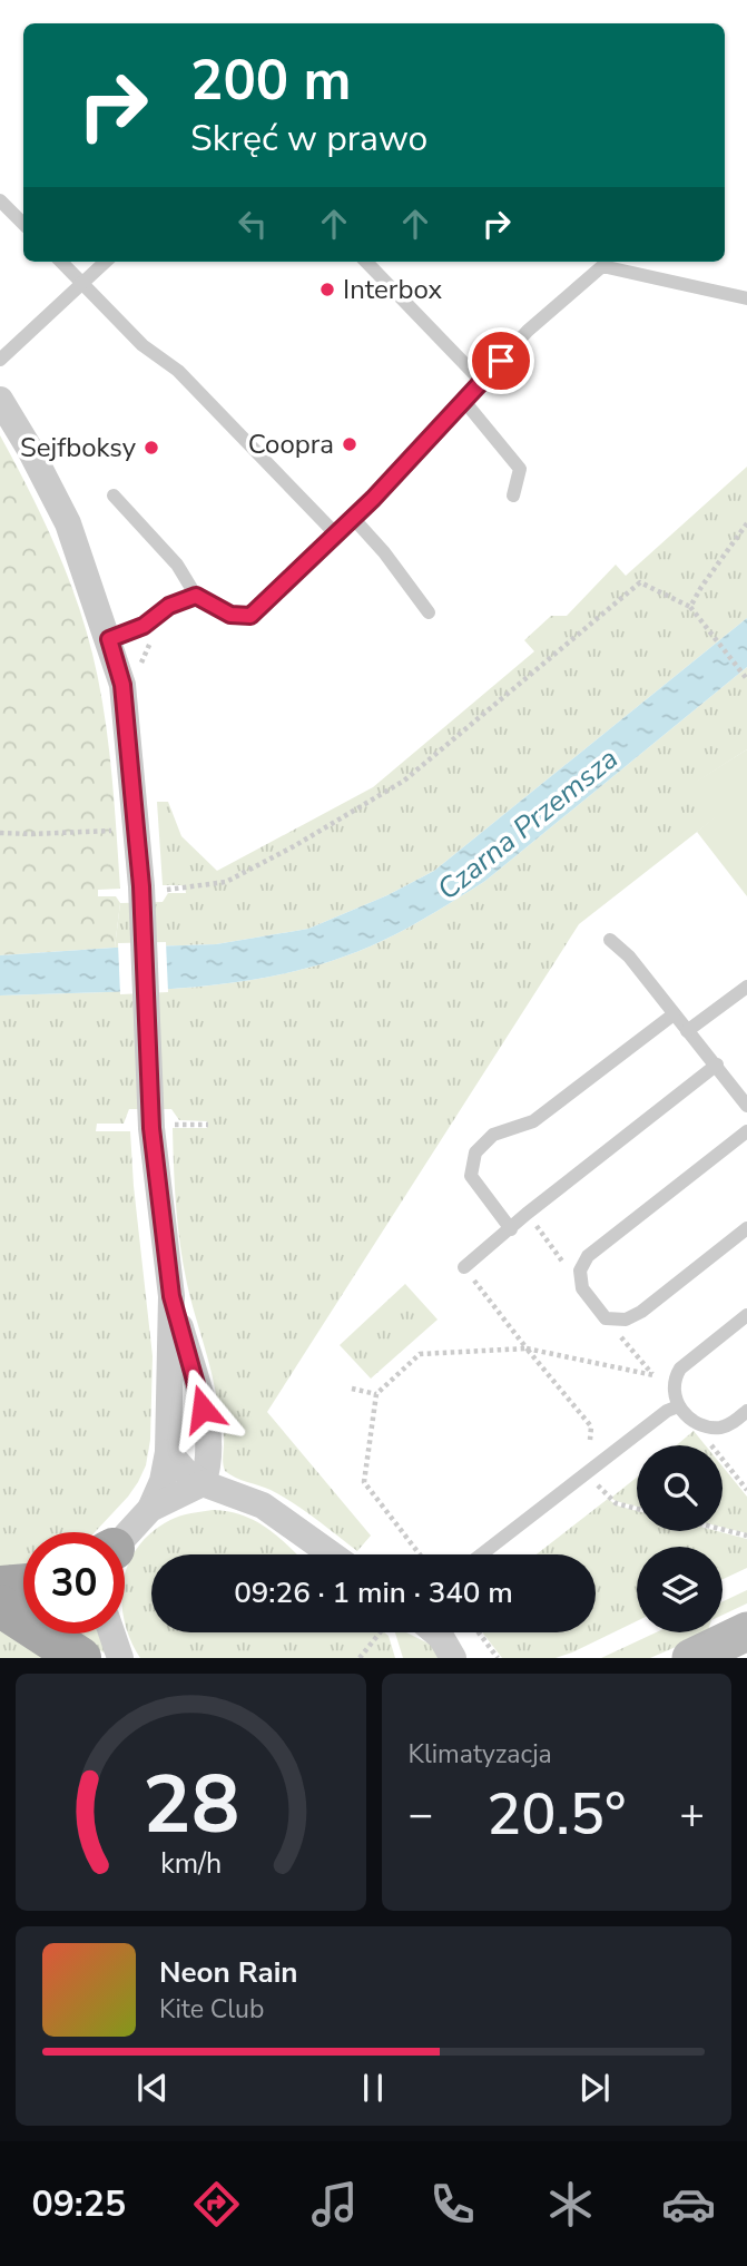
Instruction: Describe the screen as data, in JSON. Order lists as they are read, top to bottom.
{
  "water": ["Czarna Przemsza"],
  "places": ["Interbox", "Coopra", "Sejfboksy"],
  "page": {
    "turn": ["200 m", "Skręć w prawo"],
    "limit": "30",
    "trip": "09:26 · 1 min · 340 m",
    "tile": "Klimatyzacja",
    "heat": ["−", "20.5°", "+"],
    "song": ["Neon Rain", "Kite Club"],
    "tabs": "09:25",
    "gauge": ["28", "km/h"]
  }
}
